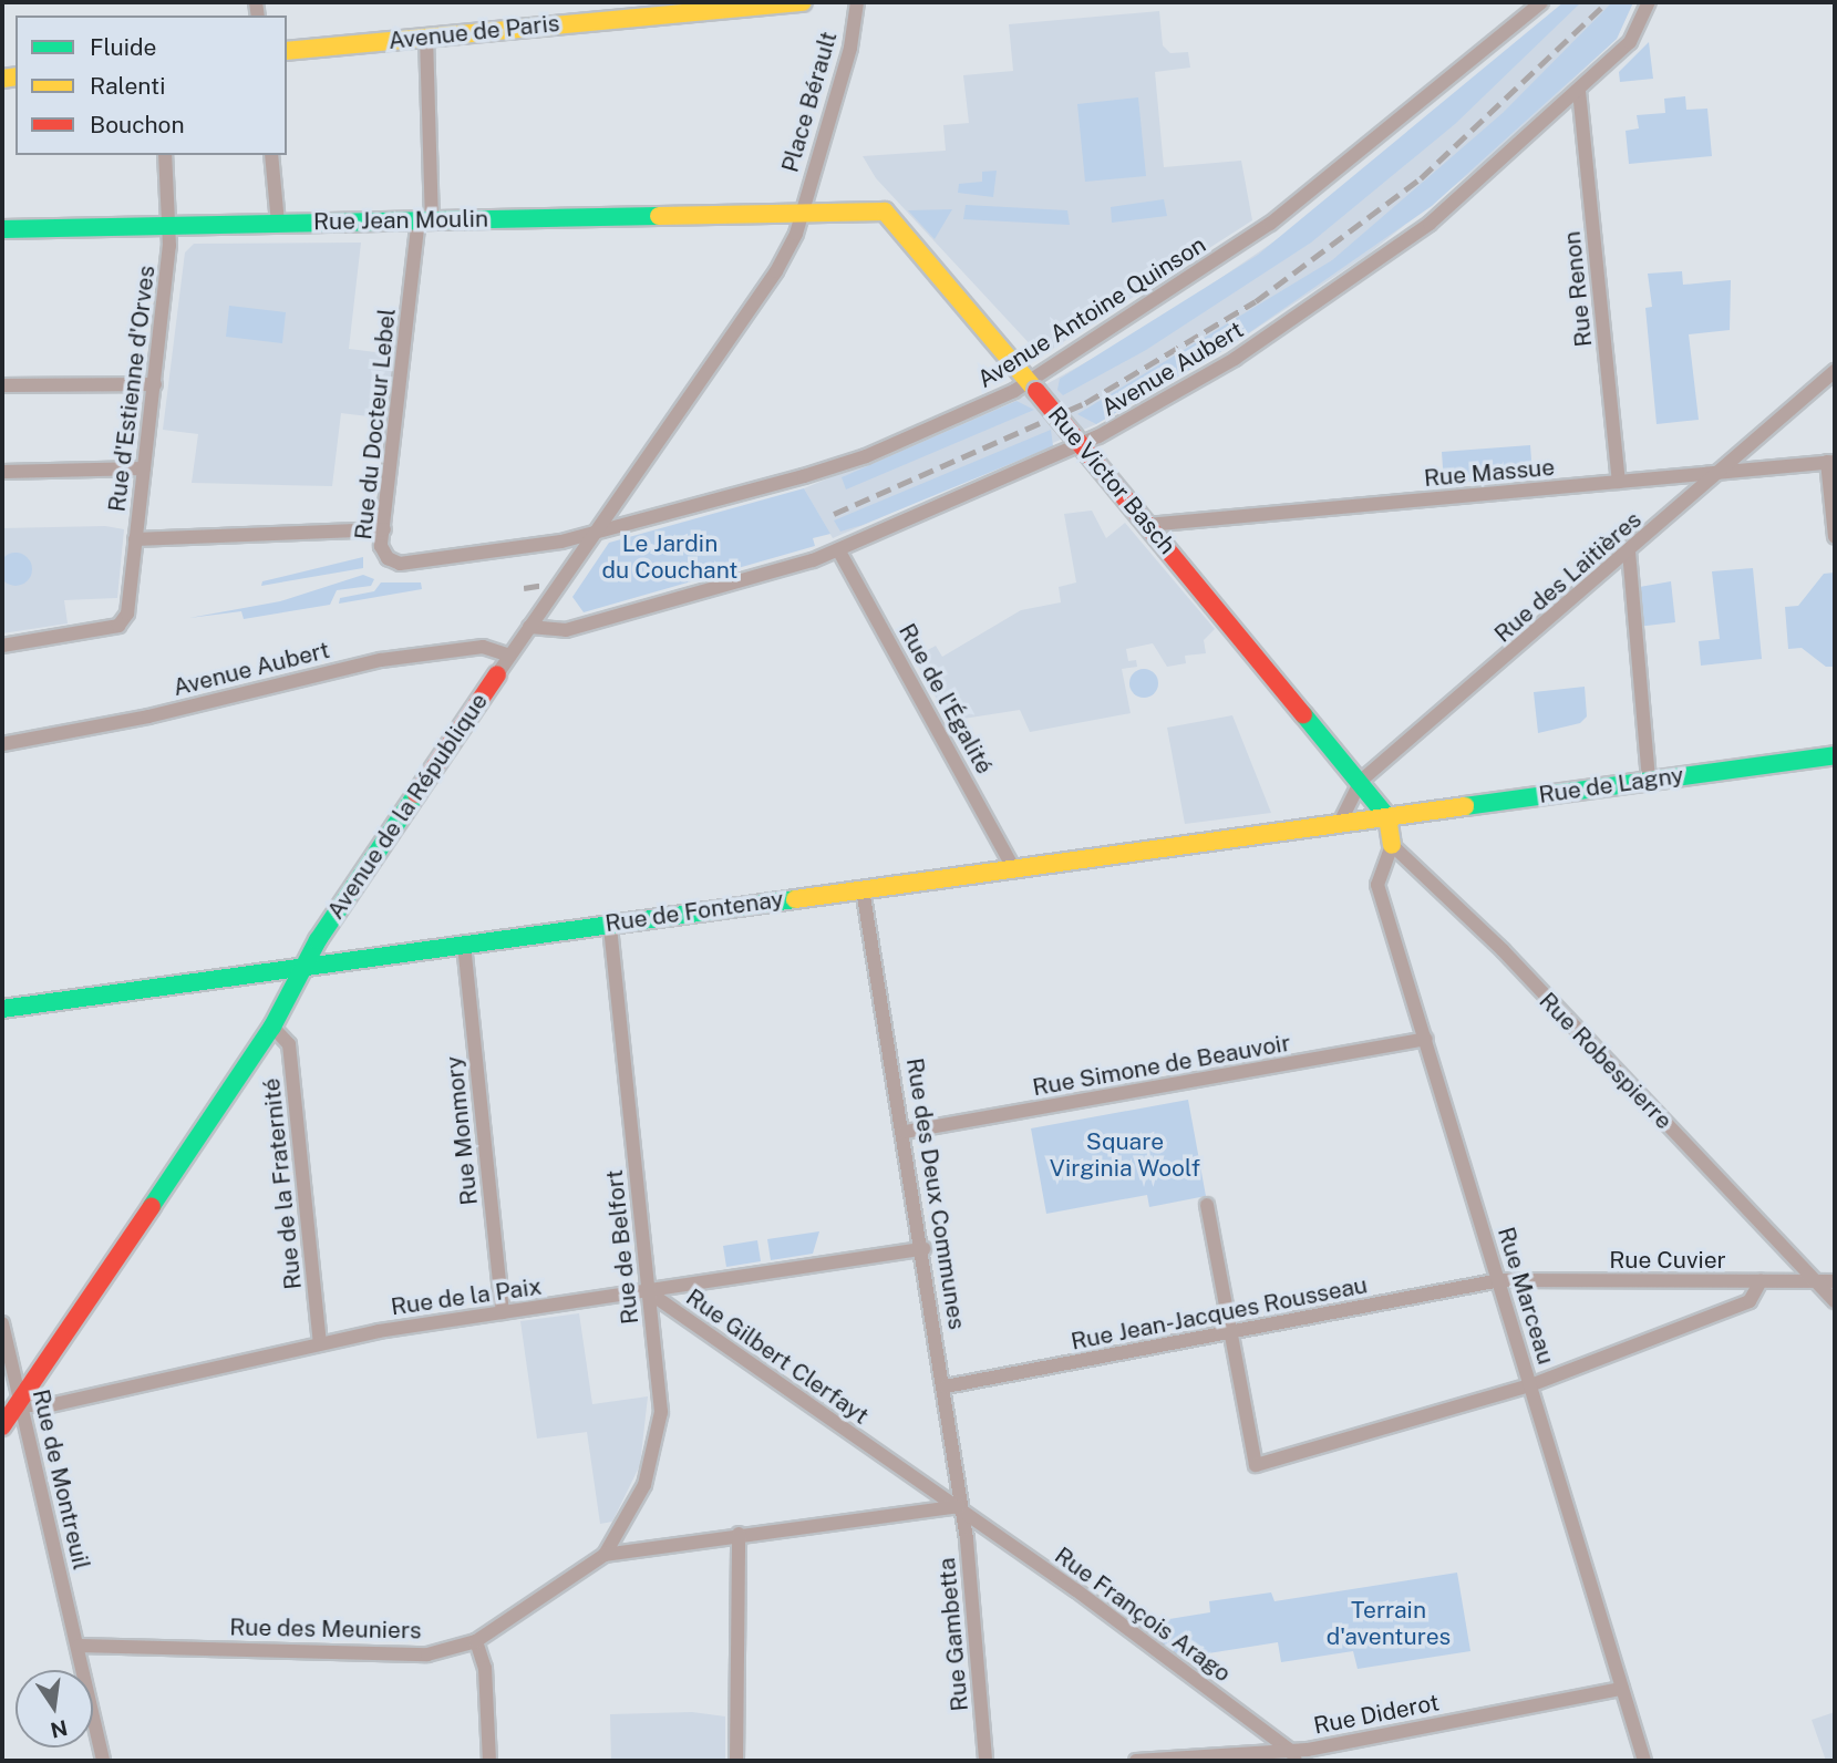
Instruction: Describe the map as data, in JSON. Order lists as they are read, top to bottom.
{
  "streets": {
    "street": [
      "Avenue de Paris",
      "Place Bérault",
      "Rue Jean Moulin",
      "Rue Renon",
      "Avenue Antoine Quinson",
      "Avenue Aubert",
      "Rue d'Estienne d'Orves",
      "Rue du Docteur Lebel",
      "Rue Massue",
      "Rue Victor Basch",
      "Rue des Laitières",
      "Rue de l'Égalité",
      "Rue de Lagny",
      "Avenue de la République",
      "Rue de Fontenay",
      "Rue Robespierre",
      "Rue Simone de Beauvoir",
      "Rue Monmory",
      "Rue de la Fraternité",
      "Rue des Deux Communes",
      "Rue de Belfort",
      "Rue Cuvier",
      "Rue Marceau",
      "Rue de la Paix",
      "Rue Jean-Jacques Rousseau",
      "Rue Gilbert Clerfayt",
      "Rue de Montreuil",
      "Rue François Arago",
      "Rue des Meuniers",
      "Rue Gambetta",
      "Rue Diderot"
    ]
  },
  "crossings": [
    ["Avenue de Paris", "Rue du Docteur Lebel"],
    ["Place Bérault", "Rue Jean Moulin"],
    ["Place Bérault", "Rue Victor Basch"],
    ["Place Bérault", "Avenue de la République"],
    ["Rue Jean Moulin", "Rue d'Estienne d'Orves"],
    ["Rue Jean Moulin", "Rue du Docteur Lebel"],
    ["Rue Jean Moulin", "Rue Victor Basch"],
    ["Rue Jean Moulin", "Avenue de la République"],
    ["Rue Renon", "Avenue Aubert"],
    ["Rue Renon", "Rue Massue"],
    ["Avenue Antoine Quinson", "Rue du Docteur Lebel"],
    ["Avenue Antoine Quinson", "Rue Victor Basch"],
    ["Avenue Antoine Quinson", "Avenue de la République"],
    ["Avenue Aubert", "Rue Victor Basch"],
    ["Avenue Aubert", "Rue de l'Égalité"],
    ["Avenue Aubert", "Avenue de la République"],
    ["Rue du Docteur Lebel", "Avenue de la République"],
    ["Rue Massue", "Rue Victor Basch"],
    ["Rue Massue", "Rue des Laitières"],
    ["Rue Victor Basch", "Rue des Laitières"],
    ["Rue Victor Basch", "Rue de Lagny"],
    ["Rue Victor Basch", "Avenue de la République"],
    ["Rue Victor Basch", "Rue de Fontenay"],
    ["Rue des Laitières", "Rue de Fontenay"],
    ["Rue de l'Égalité", "Rue de Fontenay"],
    ["Rue de Lagny", "Rue de Fontenay"],
    ["Avenue de la République", "Rue de Fontenay"],
    ["Avenue de la République", "Rue de la Fraternité"],
    ["Avenue de la République", "Rue de la Paix"],
    ["Avenue de la République", "Rue de Montreuil"],
    ["Rue de Fontenay", "Rue Monmory"],
    ["Rue de Fontenay", "Rue des Deux Communes"],
    ["Rue de Fontenay", "Rue de Belfort"],
    ["Rue Robespierre", "Rue Cuvier"],
    ["Rue Robespierre", "Rue Marceau"],
    ["Rue Simone de Beauvoir", "Rue des Deux Communes"],
    ["Rue Simone de Beauvoir", "Rue Marceau"],
    ["Rue Monmory", "Rue de la Paix"],
    ["Rue de la Fraternité", "Rue de la Paix"],
    ["Rue des Deux Communes", "Rue de la Paix"],
    ["Rue des Deux Communes", "Rue Jean-Jacques Rousseau"],
    ["Rue des Deux Communes", "Rue Gilbert Clerfayt"],
    ["Rue des Deux Communes", "Rue François Arago"],
    ["Rue des Deux Communes", "Rue des Meuniers"],
    ["Rue des Deux Communes", "Rue Gambetta"],
    ["Rue de Belfort", "Rue de la Paix"],
    ["Rue de Belfort", "Rue Gilbert Clerfayt"],
    ["Rue de Belfort", "Rue des Meuniers"],
    ["Rue Cuvier", "Rue Marceau"],
    ["Rue Cuvier", "Rue Jean-Jacques Rousseau"],
    ["Rue Marceau", "Rue Jean-Jacques Rousseau"],
    ["Rue Marceau", "Rue Diderot"],
    ["Rue de la Paix", "Rue Gilbert Clerfayt"],
    ["Rue de la Paix", "Rue de Montreuil"],
    ["Rue Gilbert Clerfayt", "Rue François Arago"],
    ["Rue Gilbert Clerfayt", "Rue des Meuniers"],
    ["Rue Gilbert Clerfayt", "Rue Gambetta"],
    ["Rue de Montreuil", "Rue des Meuniers"],
    ["Rue François Arago", "Rue des Meuniers"],
    ["Rue François Arago", "Rue Gambetta"],
    ["Rue François Arago", "Rue Diderot"],
    ["Rue des Meuniers", "Rue Gambetta"]
  ],
  "parks": ["Le Jardin du Couchant", "Square Virginia Woolf", "Terrain d'aventures"],
  "legend": ["Fluide", "Ralenti", "Bouchon"],
  "north": "bottom"
}
